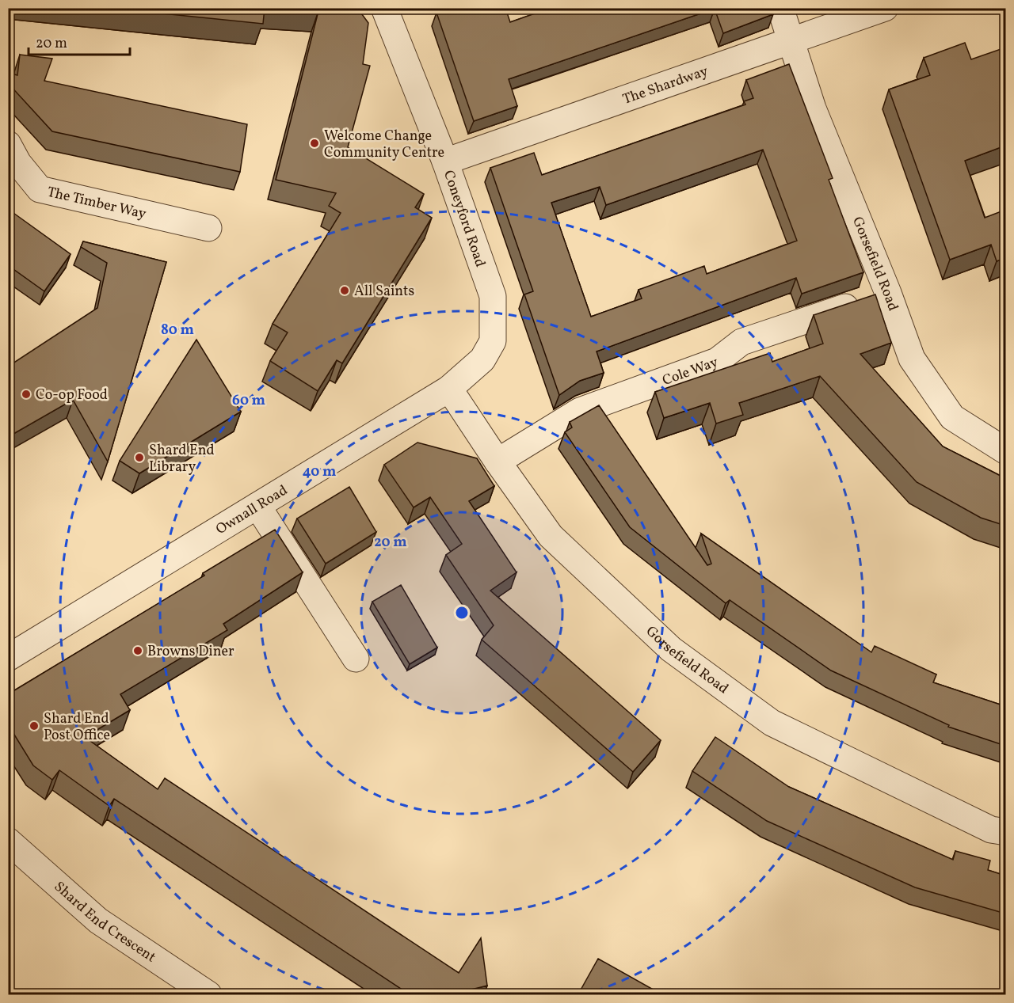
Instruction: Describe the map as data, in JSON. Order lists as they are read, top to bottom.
{
  "streets": {
    "street": [
      "The Shardway",
      "The Timber Way",
      "Coneyford Road",
      "Gorsefield Road",
      "Cole Way",
      "Ownall Road",
      "Shard End Crescent"
    ]
  },
  "crossings": [
    ["The Shardway", "Coneyford Road"],
    ["The Shardway", "Gorsefield Road"],
    ["Coneyford Road", "Ownall Road"],
    ["Gorsefield Road", "Cole Way"],
    ["Gorsefield Road", "Ownall Road"]
  ],
  "places": [
    "Welcome Change Community Centre",
    "All Saints",
    "Co-op Food",
    "Shard End Library",
    "Browns Diner",
    "Shard End Post Office"
  ],
  "scale_bar": "20 m",
  "rings": [
    "80 m",
    "60 m",
    "40 m",
    "20 m"
  ]
}
